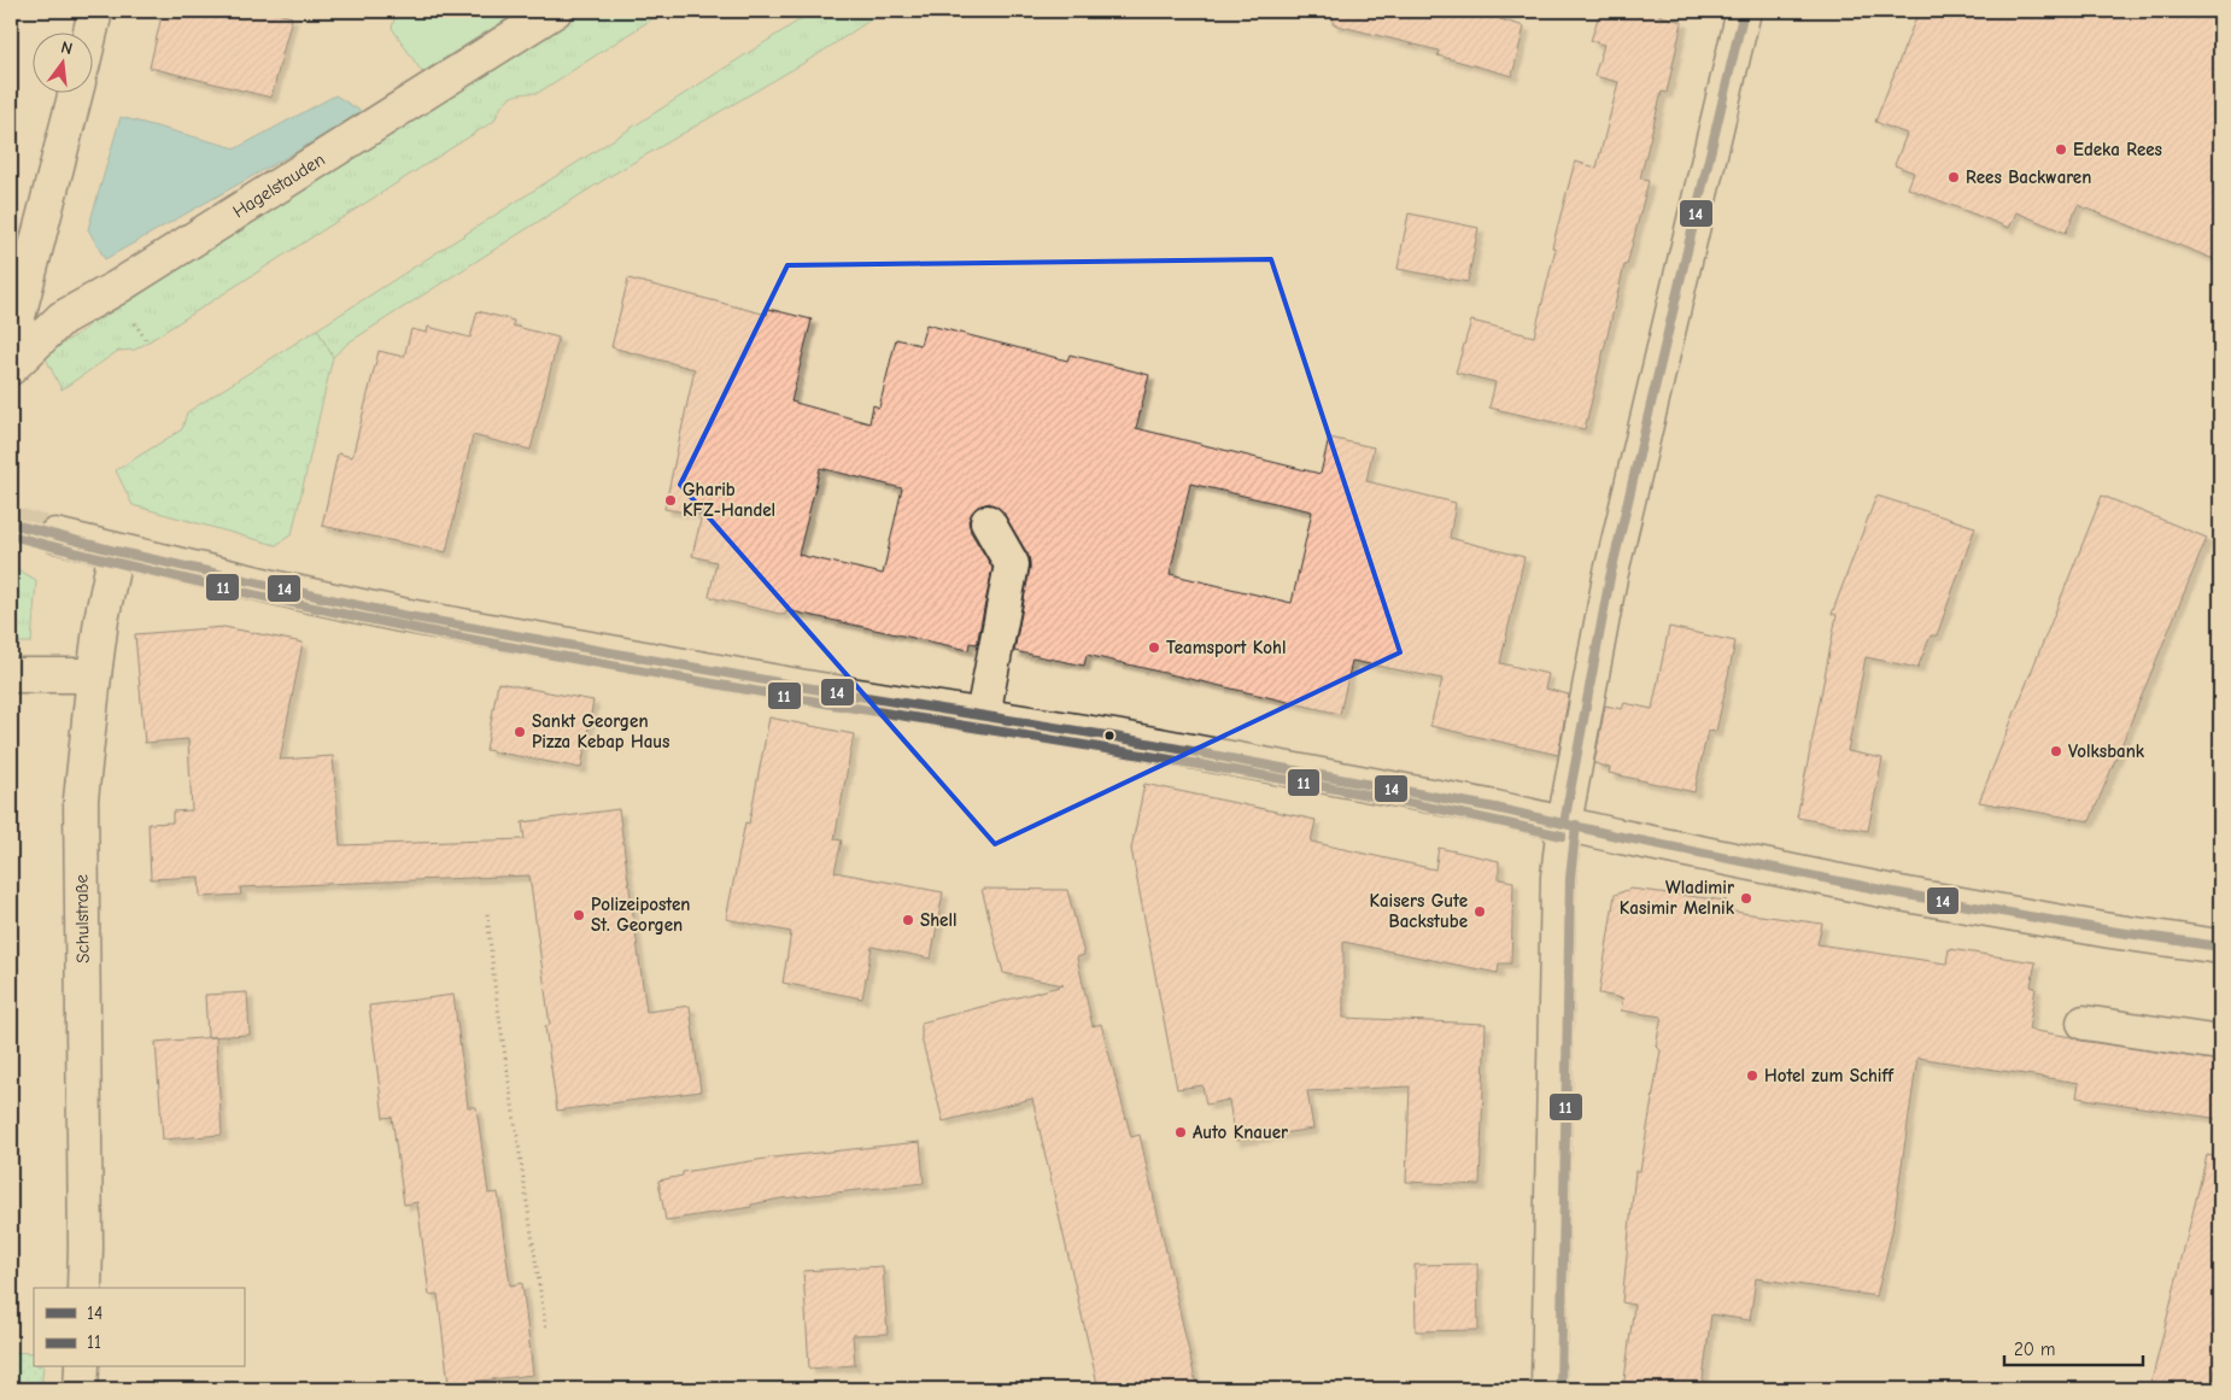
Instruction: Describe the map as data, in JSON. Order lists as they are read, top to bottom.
{
  "streets": {
    "street": ["Hagelstauden", "Schulstraße"]
  },
  "places": [
    "Edeka Rees",
    "Rees Backwaren",
    "Gharib KFZ-Handel",
    "Teamsport Kohl",
    "Sankt Georgen Pizza Kebap Haus",
    "Volksbank",
    "Wladimir Kasimir Melnik",
    "Kaisers Gute Backstube",
    "Polizeiposten St. Georgen",
    "Shell",
    "Hotel zum Schiff",
    "Auto Knauer"
  ],
  "lines": ["transit line 14", "transit line 11"],
  "legend": ["14", "11"],
  "scale_bar": "20 m",
  "north": "top"
}
